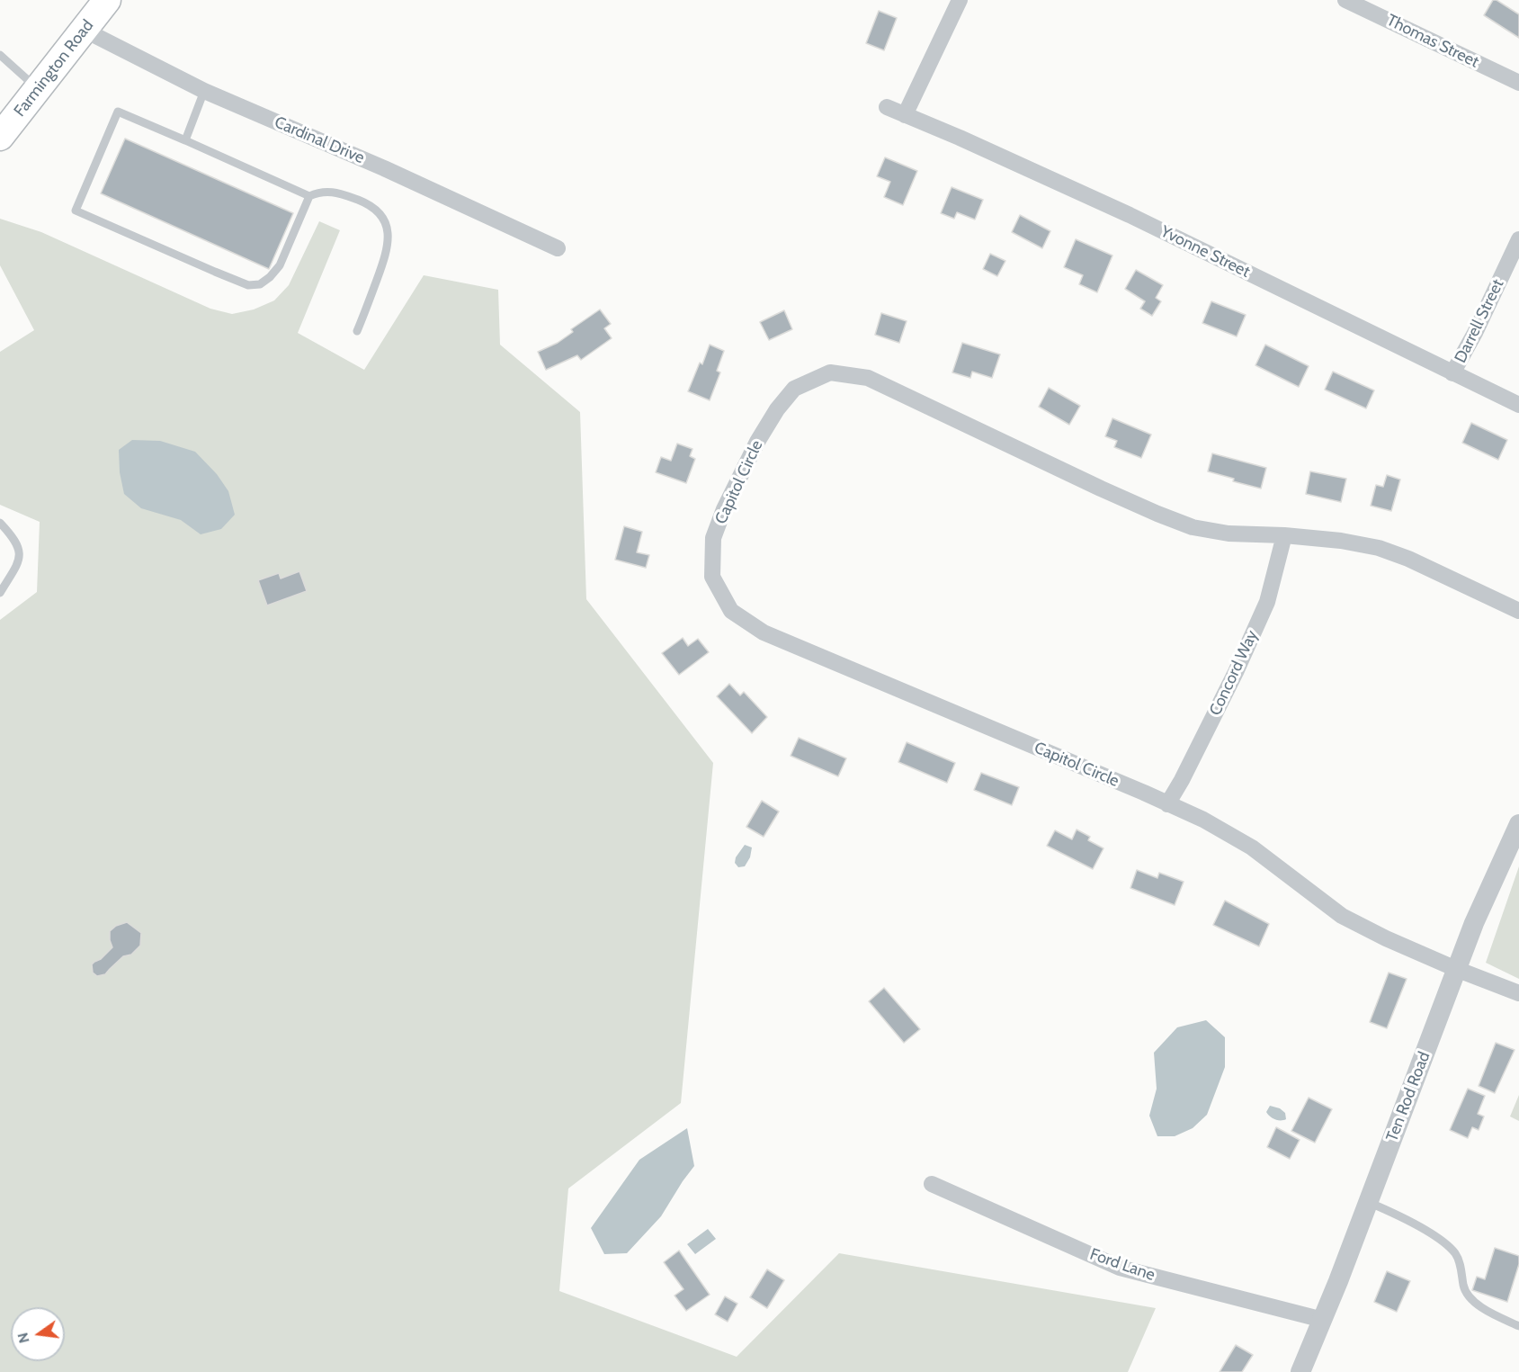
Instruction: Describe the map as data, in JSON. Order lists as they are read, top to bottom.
{
  "streets": {
    "highway": ["Farmington Road"],
    "street": [
      "Thomas Street",
      "Cardinal Drive",
      "Yvonne Street",
      "Darrell Street",
      "Capitol Circle",
      "Concord Way",
      "Ten Rod Road",
      "Ford Lane"
    ]
  },
  "crossings": [
    ["Farmington Road", "Cardinal Drive"],
    ["Yvonne Street", "Darrell Street"],
    ["Capitol Circle", "Concord Way"],
    ["Capitol Circle", "Ten Rod Road"],
    ["Ten Rod Road", "Ford Lane"]
  ],
  "north": "left"
}
